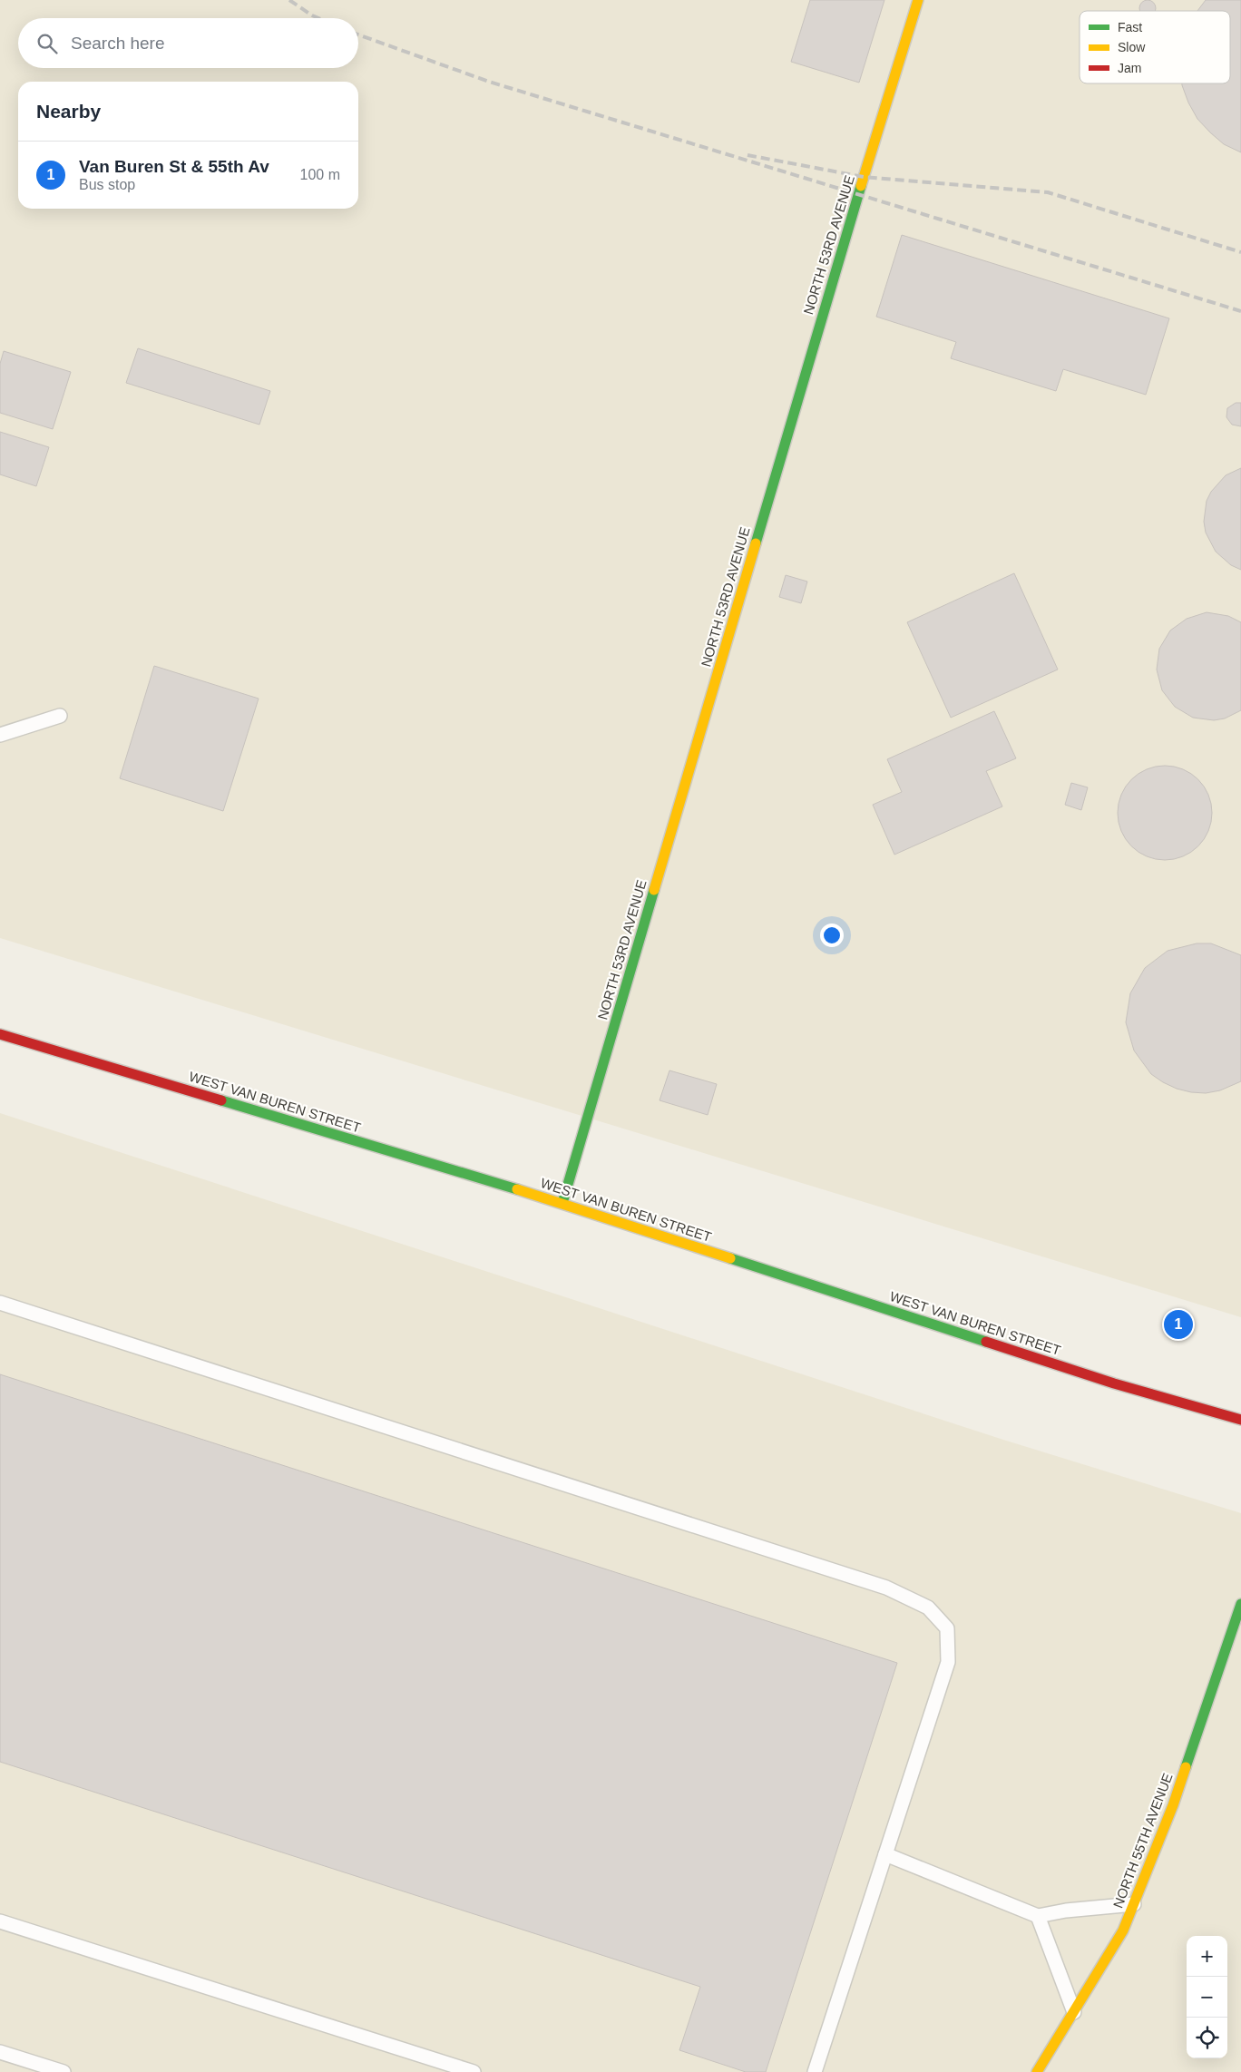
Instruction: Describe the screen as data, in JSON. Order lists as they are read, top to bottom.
{
  "streets": {
    "street": ["NORTH 53RD AVENUE", "WEST VAN BUREN STREET", "NORTH 55TH AVENUE"]
  },
  "crossings": [
    ["NORTH 53RD AVENUE", "WEST VAN BUREN STREET"]
  ],
  "legend": ["Fast", "Slow", "Jam"],
  "page": {
    "search": "Search here",
    "heading": "Nearby",
    "list": [
      {
        "mark": "1",
        "name": "Van Buren St & 55th Av",
        "note": "Bus stop",
        "value": "100 m"
      }
    ],
    "pins": "1",
    "map_buttons": ["+", "−"]
  }
}
